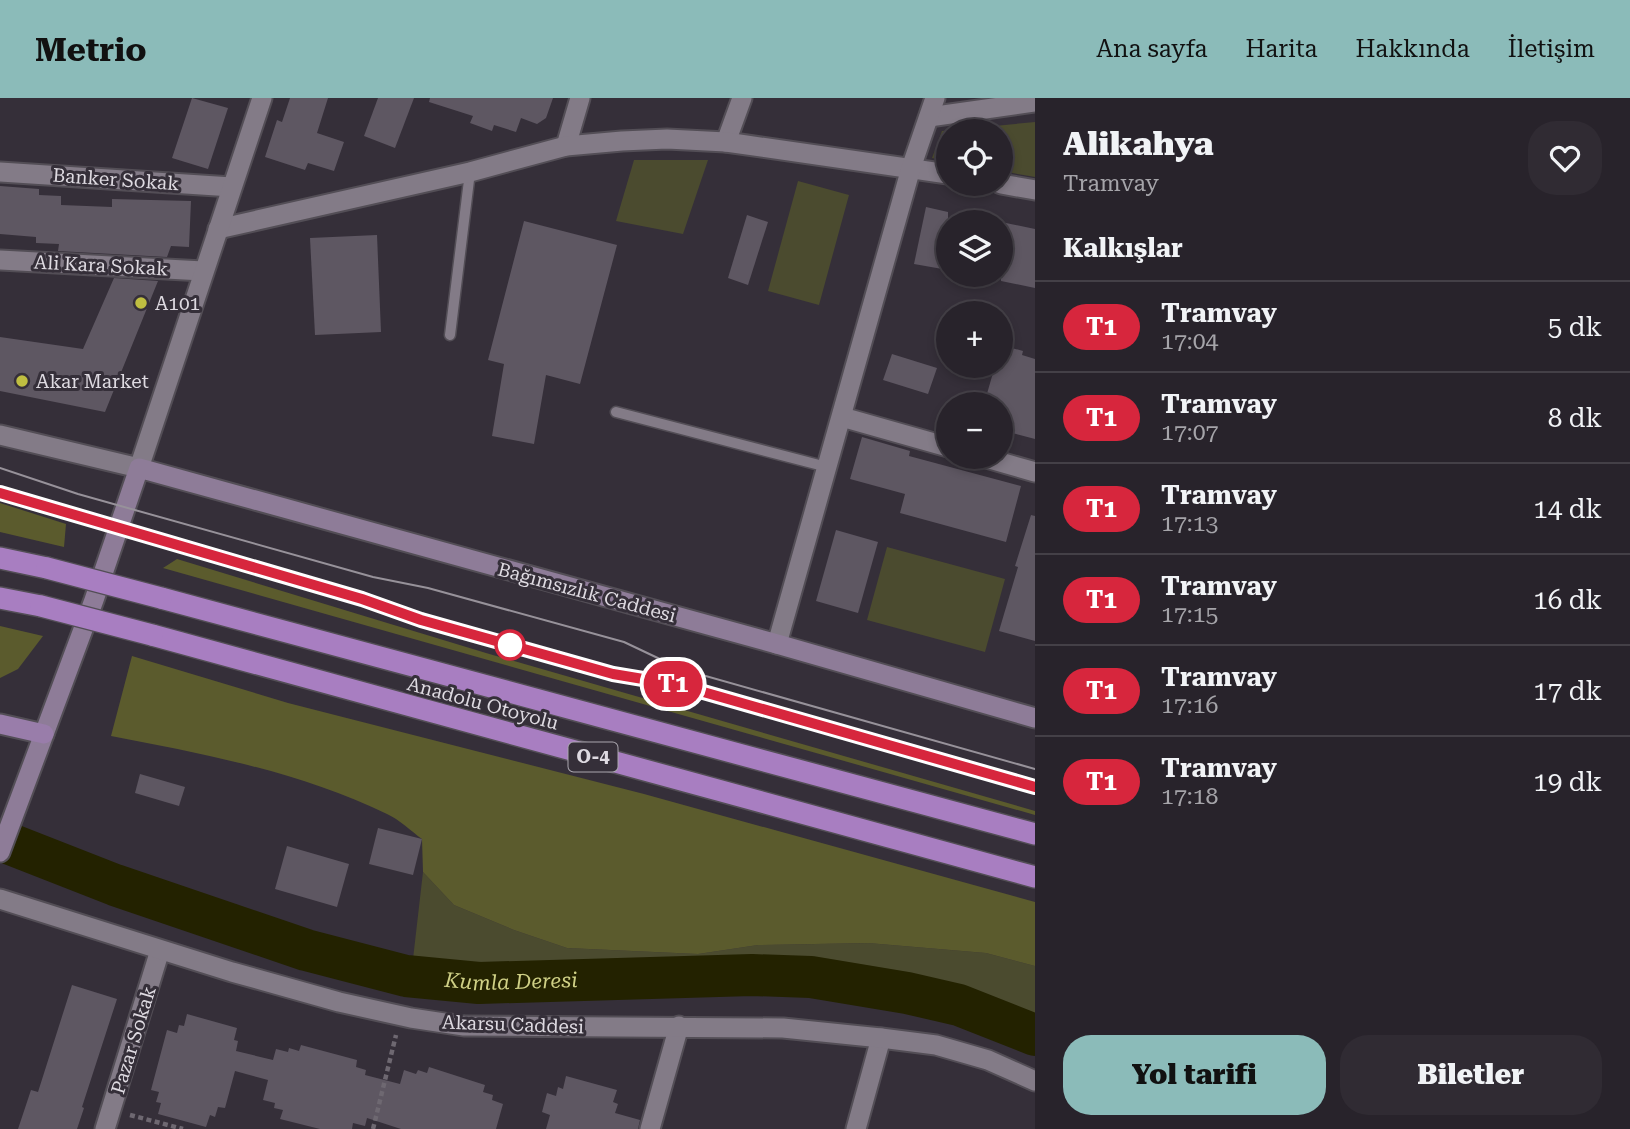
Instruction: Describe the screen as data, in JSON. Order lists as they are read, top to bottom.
{
  "streets": {
    "highway": ["Anadolu Otoyolu", "O-4"],
    "main road": ["Bağımsızlık Caddesi"],
    "street": [
      "Banker Sokak",
      "Ali Kara Sokak",
      "Akarsu Caddesi",
      "Pazar Sokak"
    ]
  },
  "crossings": [
    ["Akarsu Caddesi", "Pazar Sokak"]
  ],
  "water": ["Kumla Deresi"],
  "places": ["A101", "Akar Market"],
  "lines": ["tram line T1"],
  "page": {
    "header": "Metrio",
    "nav": [
      "Ana sayfa",
      "Harita",
      "Hakkında",
      "İletişim"
    ],
    "on_map": "T1",
    "heading": [
      ["Alikahya", "Tramvay"],
      "Kalkışlar"
    ],
    "map_buttons": ["+", "−"],
    "list": [
      {
        "mark": "T1",
        "name": "Tramvay",
        "note": "17:04",
        "value": "5 dk"
      },
      {
        "mark": "T1",
        "name": "Tramvay",
        "note": "17:07",
        "value": "8 dk"
      },
      {
        "mark": "T1",
        "name": "Tramvay",
        "note": "17:13",
        "value": "14 dk"
      },
      {
        "mark": "T1",
        "name": "Tramvay",
        "note": "17:15",
        "value": "16 dk"
      },
      {
        "mark": "T1",
        "name": "Tramvay",
        "note": "17:16",
        "value": "17 dk"
      },
      {
        "mark": "T1",
        "name": "Tramvay",
        "note": "17:18",
        "value": "19 dk"
      }
    ],
    "buttons": ["Yol tarifi", "Biletler"]
  }
}
